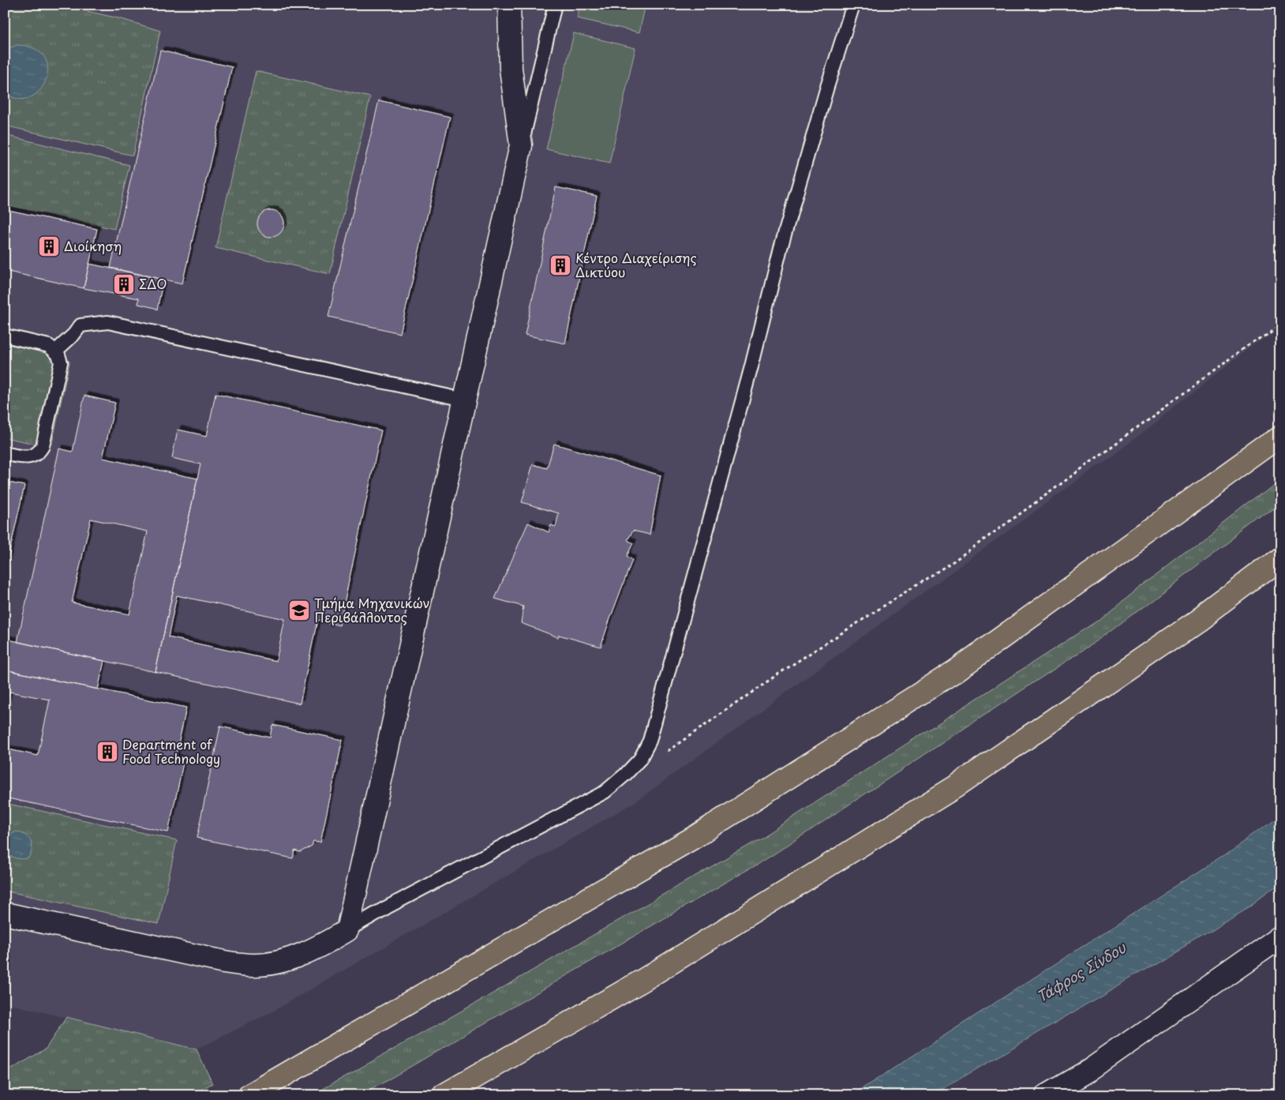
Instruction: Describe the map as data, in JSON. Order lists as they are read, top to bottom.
{
  "water": ["Τάφρος Σίνδου"],
  "places": {
    "building": [
      "Διοίκηση",
      "Κέντρο Διαχείρισης Δικτύου",
      "ΣΔΟ",
      "Department of Food Technology"
    ],
    "school or university": ["Τμήμα Μηχανικών Περιβάλλοντος"]
  }
}
